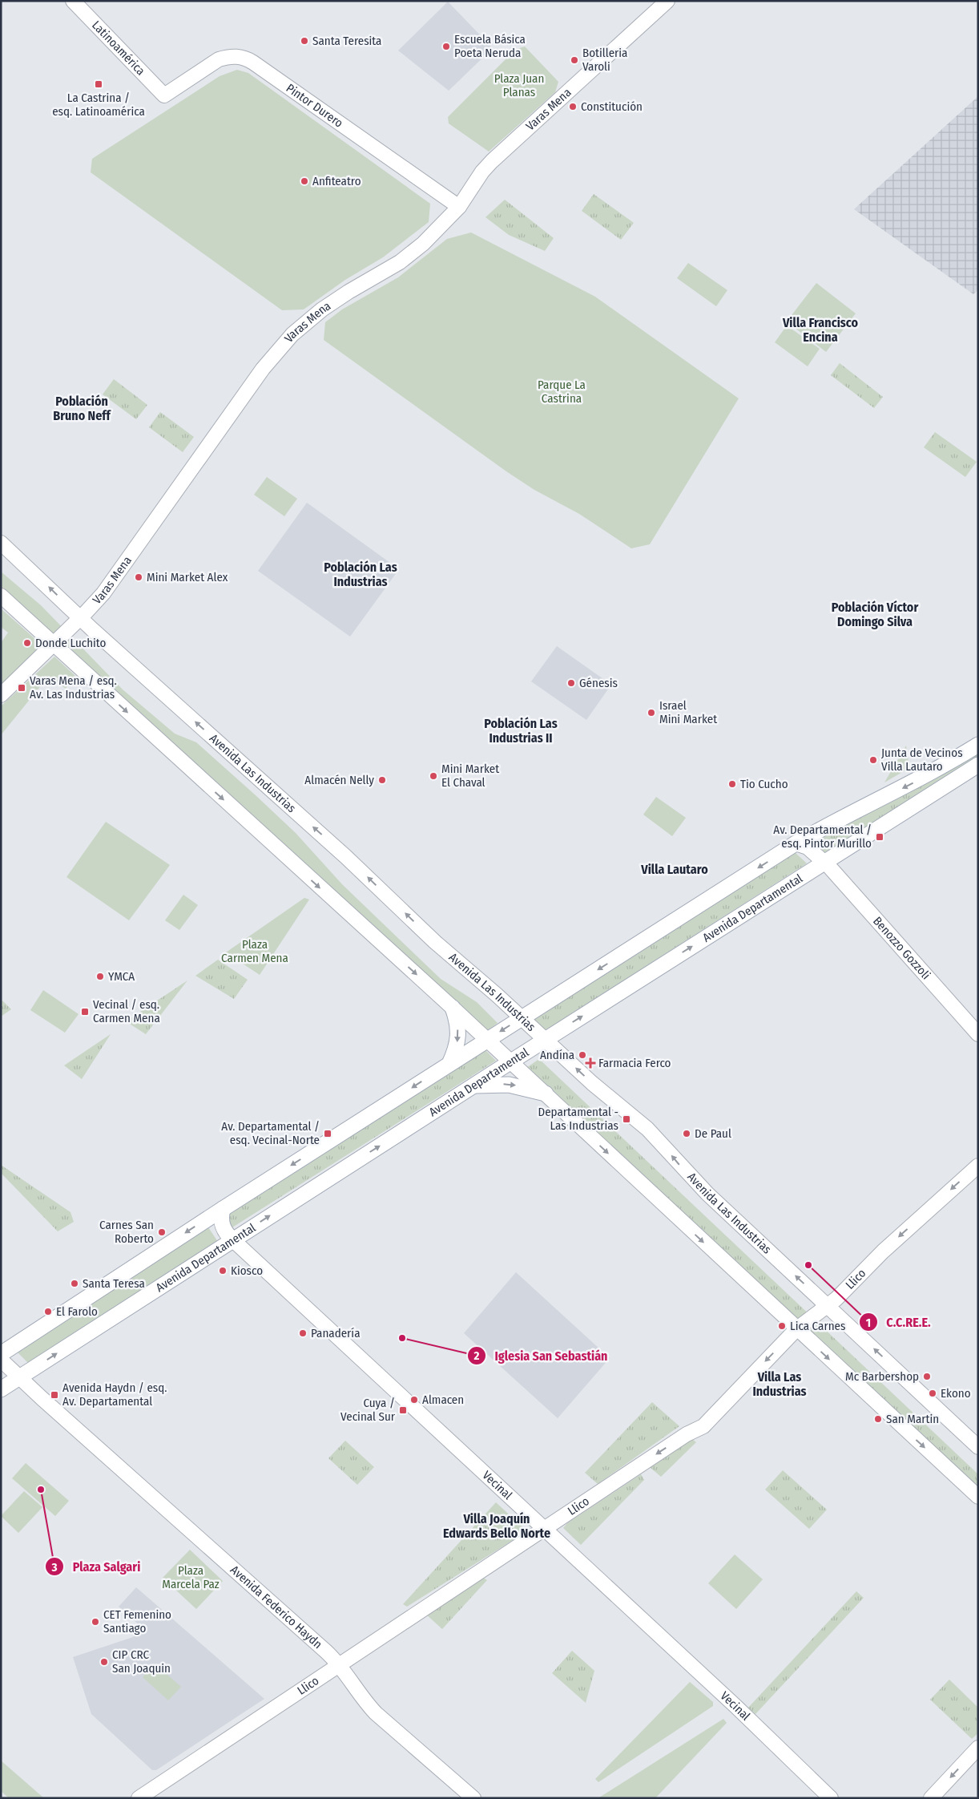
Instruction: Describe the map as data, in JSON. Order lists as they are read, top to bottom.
{
  "streets": {
    "main road": ["Avenida Departamental"],
    "street": [
      "Latinoamérica",
      "Pintor Durero",
      "Varas Mena",
      "Avenida Las Industrias",
      "Benozzo Gozzoli",
      "Llico",
      "Vecinal",
      "Avenida Federico Haydn"
    ]
  },
  "crossings": [
    ["Latinoamérica", "Pintor Durero"],
    ["Pintor Durero", "Varas Mena"],
    ["Varas Mena", "Avenida Las Industrias"],
    ["Avenida Las Industrias", "Avenida Departamental"],
    ["Avenida Las Industrias", "Llico"],
    ["Avenida Departamental", "Benozzo Gozzoli"],
    ["Avenida Departamental", "Vecinal"],
    ["Avenida Departamental", "Avenida Federico Haydn"],
    ["Llico", "Vecinal"],
    ["Llico", "Avenida Federico Haydn"]
  ],
  "one_way": ["Llico"],
  "districts": [
    "Villa Francisco Encina",
    "Población Bruno Neff",
    "Población Las Industrias",
    "Población Víctor Domingo Silva",
    "Población Las Industrias II",
    "Villa Lautaro",
    "Villa Las Industrias",
    "Villa Joaquín Edwards Bello Norte"
  ],
  "parks": [
    "Plaza Juan Planas",
    "Parque La Castrina",
    "Plaza Carmen Mena",
    "Plaza Marcela Paz"
  ],
  "places": {
    "other": [
      "Santa Teresita",
      "Escuela Básica Poeta Neruda",
      "Botilleria Varoli",
      "Constitución",
      "Anfiteatro",
      "Mini Market Alex",
      "Donde Luchito",
      "Génesis",
      "Israel Mini Market",
      "Junta de Vecinos Villa Lautaro",
      "Mini Market El Chaval",
      "Almacén Nelly",
      "Tio Cucho",
      "YMCA",
      "Andína",
      "De Paul",
      "Carnes San Roberto",
      "C.C.RE.E.",
      "Kiosco",
      "Santa Teresa",
      "El Farolo",
      "Lica Carnes",
      "Panadería",
      "Iglesia San Sebastián",
      "Mc Barbershop",
      "Ekono",
      "Almacen",
      "San Martin",
      "Plaza Salgari",
      "CET Femenino Santiago",
      "CIP CRC San Joaquin"
    ],
    "transit": [
      "La Castrina / esq. Latinoamérica",
      "Varas Mena / esq. Av. Las Industrias",
      "Av. Departamental / esq. Pintor Murillo",
      "Vecinal / esq. Carmen Mena",
      "Departamental - Las Industrias",
      "Av. Departamental / esq. Vecinal-Norte",
      "Avenida Haydn / esq. Av. Departamental",
      "Cuya / Vecinal Sur"
    ],
    "health": ["Farmacia Ferco"]
  }
}
